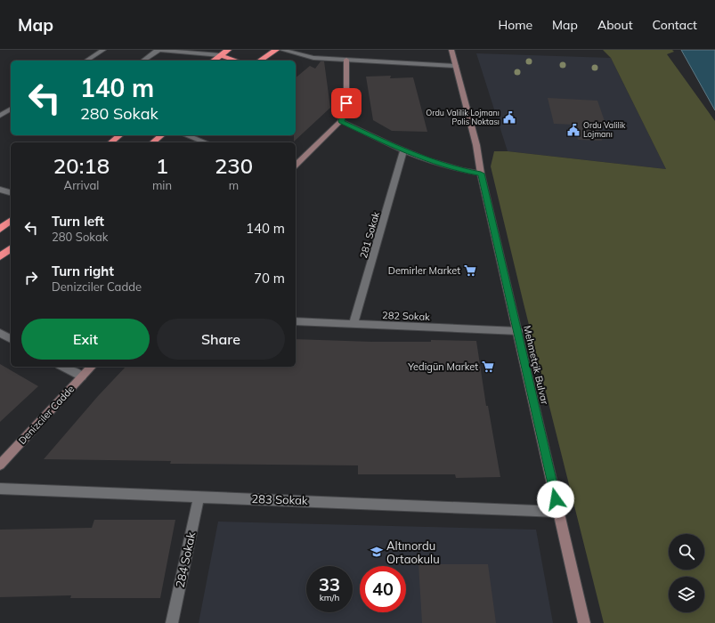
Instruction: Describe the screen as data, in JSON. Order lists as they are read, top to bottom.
{
  "streets": {
    "street": [
      "281 Sokak",
      "282 Sokak",
      "Mehmetçik Bulvar",
      "Denizciler Cadde",
      "283 Sokak",
      "284 Sokak"
    ]
  },
  "crossings": [
    ["281 Sokak", "282 Sokak"],
    ["282 Sokak", "Mehmetçik Bulvar"],
    ["Mehmetçik Bulvar", "283 Sokak"],
    ["283 Sokak", "284 Sokak"]
  ],
  "places": {
    "public building": ["Ordu Valilik Lojmanı Polis Noktası", "Ordu Valilik Lojmanı"],
    "supermarket": ["Demirler Market", "Yedigün Market"],
    "school or university": ["Altınordu Ortaokulu"]
  },
  "page": {
    "header": "Map",
    "nav": [
      "Home",
      "Map",
      "About",
      "Contact"
    ],
    "turn": ["140 m", "280 Sokak"],
    "eta": [
      "20:18",
      "Arrival",
      "1",
      "min",
      "230",
      "m"
    ],
    "list": [
      {
        "name": "Turn left",
        "note": "280 Sokak",
        "value": "140 m"
      },
      {
        "name": "Turn right",
        "note": "Denizciler Cadde",
        "value": "70 m"
      }
    ],
    "buttons": ["Exit", "Share"],
    "speed": "33 km/h",
    "limit": "40"
  }
}
